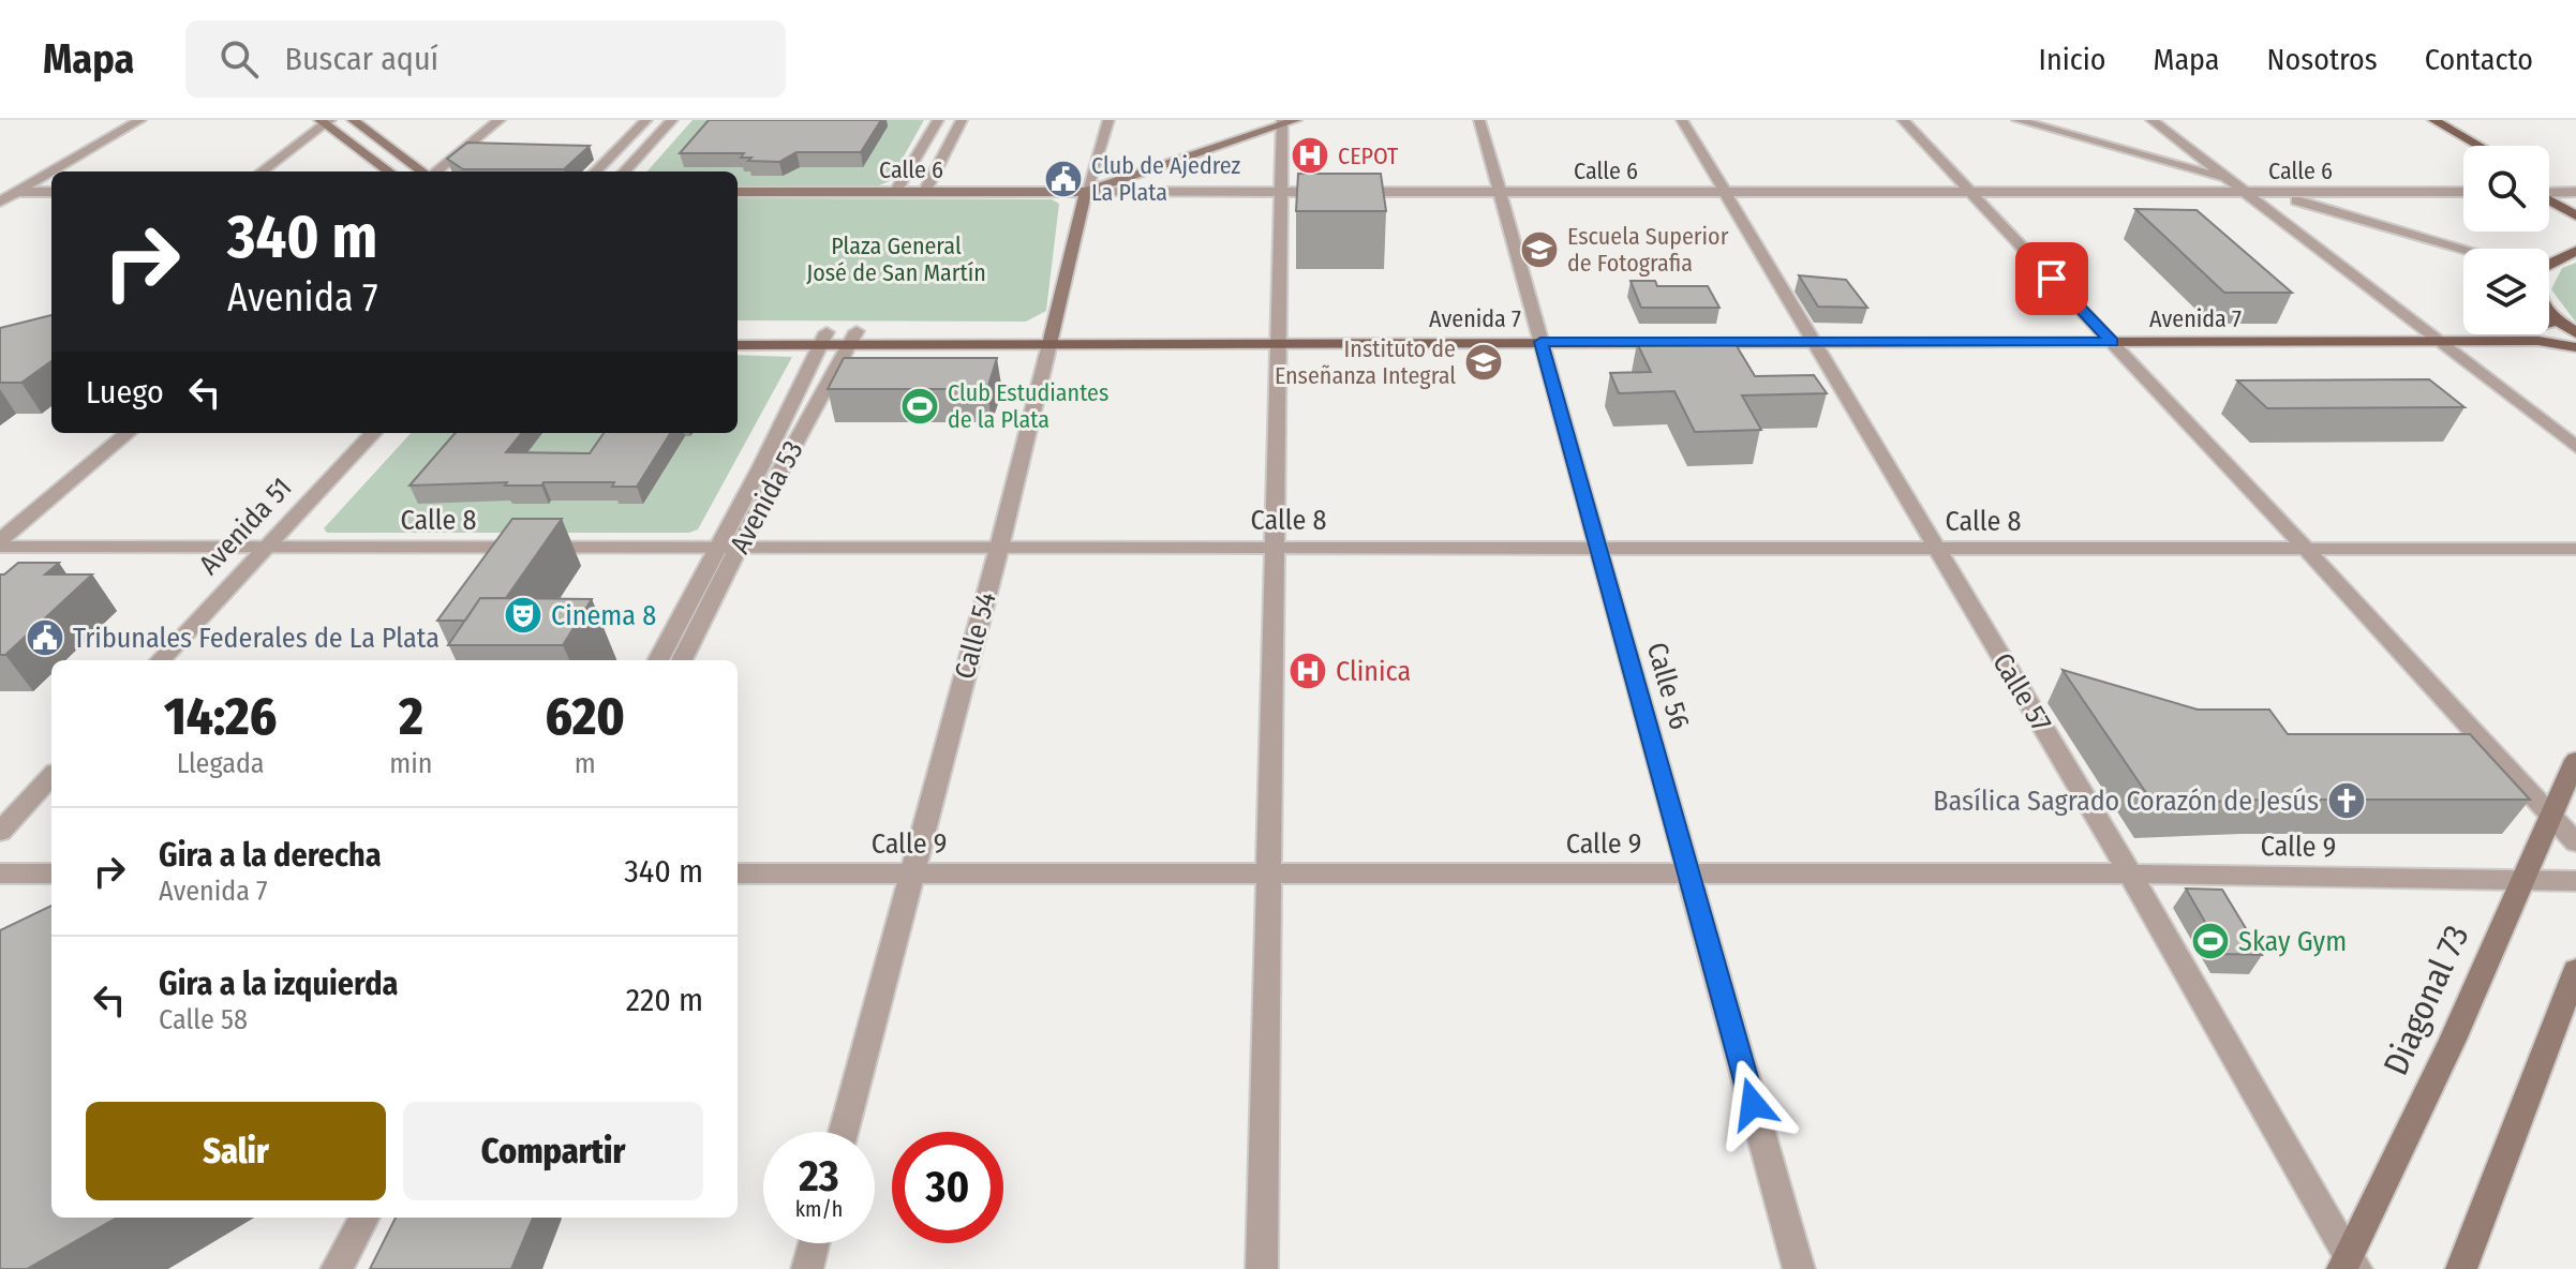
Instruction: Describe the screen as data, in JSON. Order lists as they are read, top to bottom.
{
  "streets": {
    "main road": [
      "Calle 6",
      "Avenida 7",
      "Calle 54",
      "Diagonal 73"
    ],
    "street": [
      "Avenida 53",
      "Calle 8",
      "Avenida 51",
      "Calle 56",
      "Calle 57",
      "Calle 9"
    ]
  },
  "crossings": [
    ["Calle 6", "Calle 54"],
    ["Calle 6", "Calle 56"],
    ["Calle 6", "Calle 57"],
    ["Avenida 7", "Avenida 53"],
    ["Avenida 7", "Calle 54"],
    ["Avenida 7", "Calle 56"],
    ["Avenida 7", "Calle 57"],
    ["Avenida 53", "Calle 8"],
    ["Calle 8", "Avenida 51"],
    ["Calle 8", "Calle 54"],
    ["Calle 8", "Calle 56"],
    ["Calle 8", "Calle 57"],
    ["Calle 54", "Calle 9"],
    ["Calle 56", "Calle 9"],
    ["Calle 57", "Calle 9"],
    ["Calle 57", "Diagonal 73"],
    ["Calle 9", "Diagonal 73"]
  ],
  "parks": ["Plaza General José de San Martín"],
  "places": {
    "hospital": ["CEPOT", "Clinica"],
    "public building": ["Club de Ajedrez La Plata", "Tribunales Federales de La Plata"],
    "school or university": ["Escuela Superior de Fotografia", "Instituto de Enseñanza Integral"],
    "sports": ["Club Estudiantes de la Plata", "Skay Gym"],
    "theatre": ["Cinema 8"],
    "church": ["Basílica Sagrado Corazón de Jesús"]
  },
  "page": {
    "header": "Mapa",
    "search": "Buscar aquí",
    "nav": [
      "Inicio",
      "Mapa",
      "Nosotros",
      "Contacto"
    ],
    "turn": ["340 m", "Avenida 7"],
    "then": "Luego",
    "eta": [
      "14:26",
      "Llegada",
      "2",
      "min",
      "620",
      "m"
    ],
    "list": [
      {
        "name": "Gira a la derecha",
        "note": "Avenida 7",
        "value": "340 m"
      },
      {
        "name": "Gira a la izquierda",
        "note": "Calle 58",
        "value": "220 m"
      }
    ],
    "buttons": ["Salir", "Compartir"],
    "speed": "23 km/h",
    "limit": "30"
  }
}
